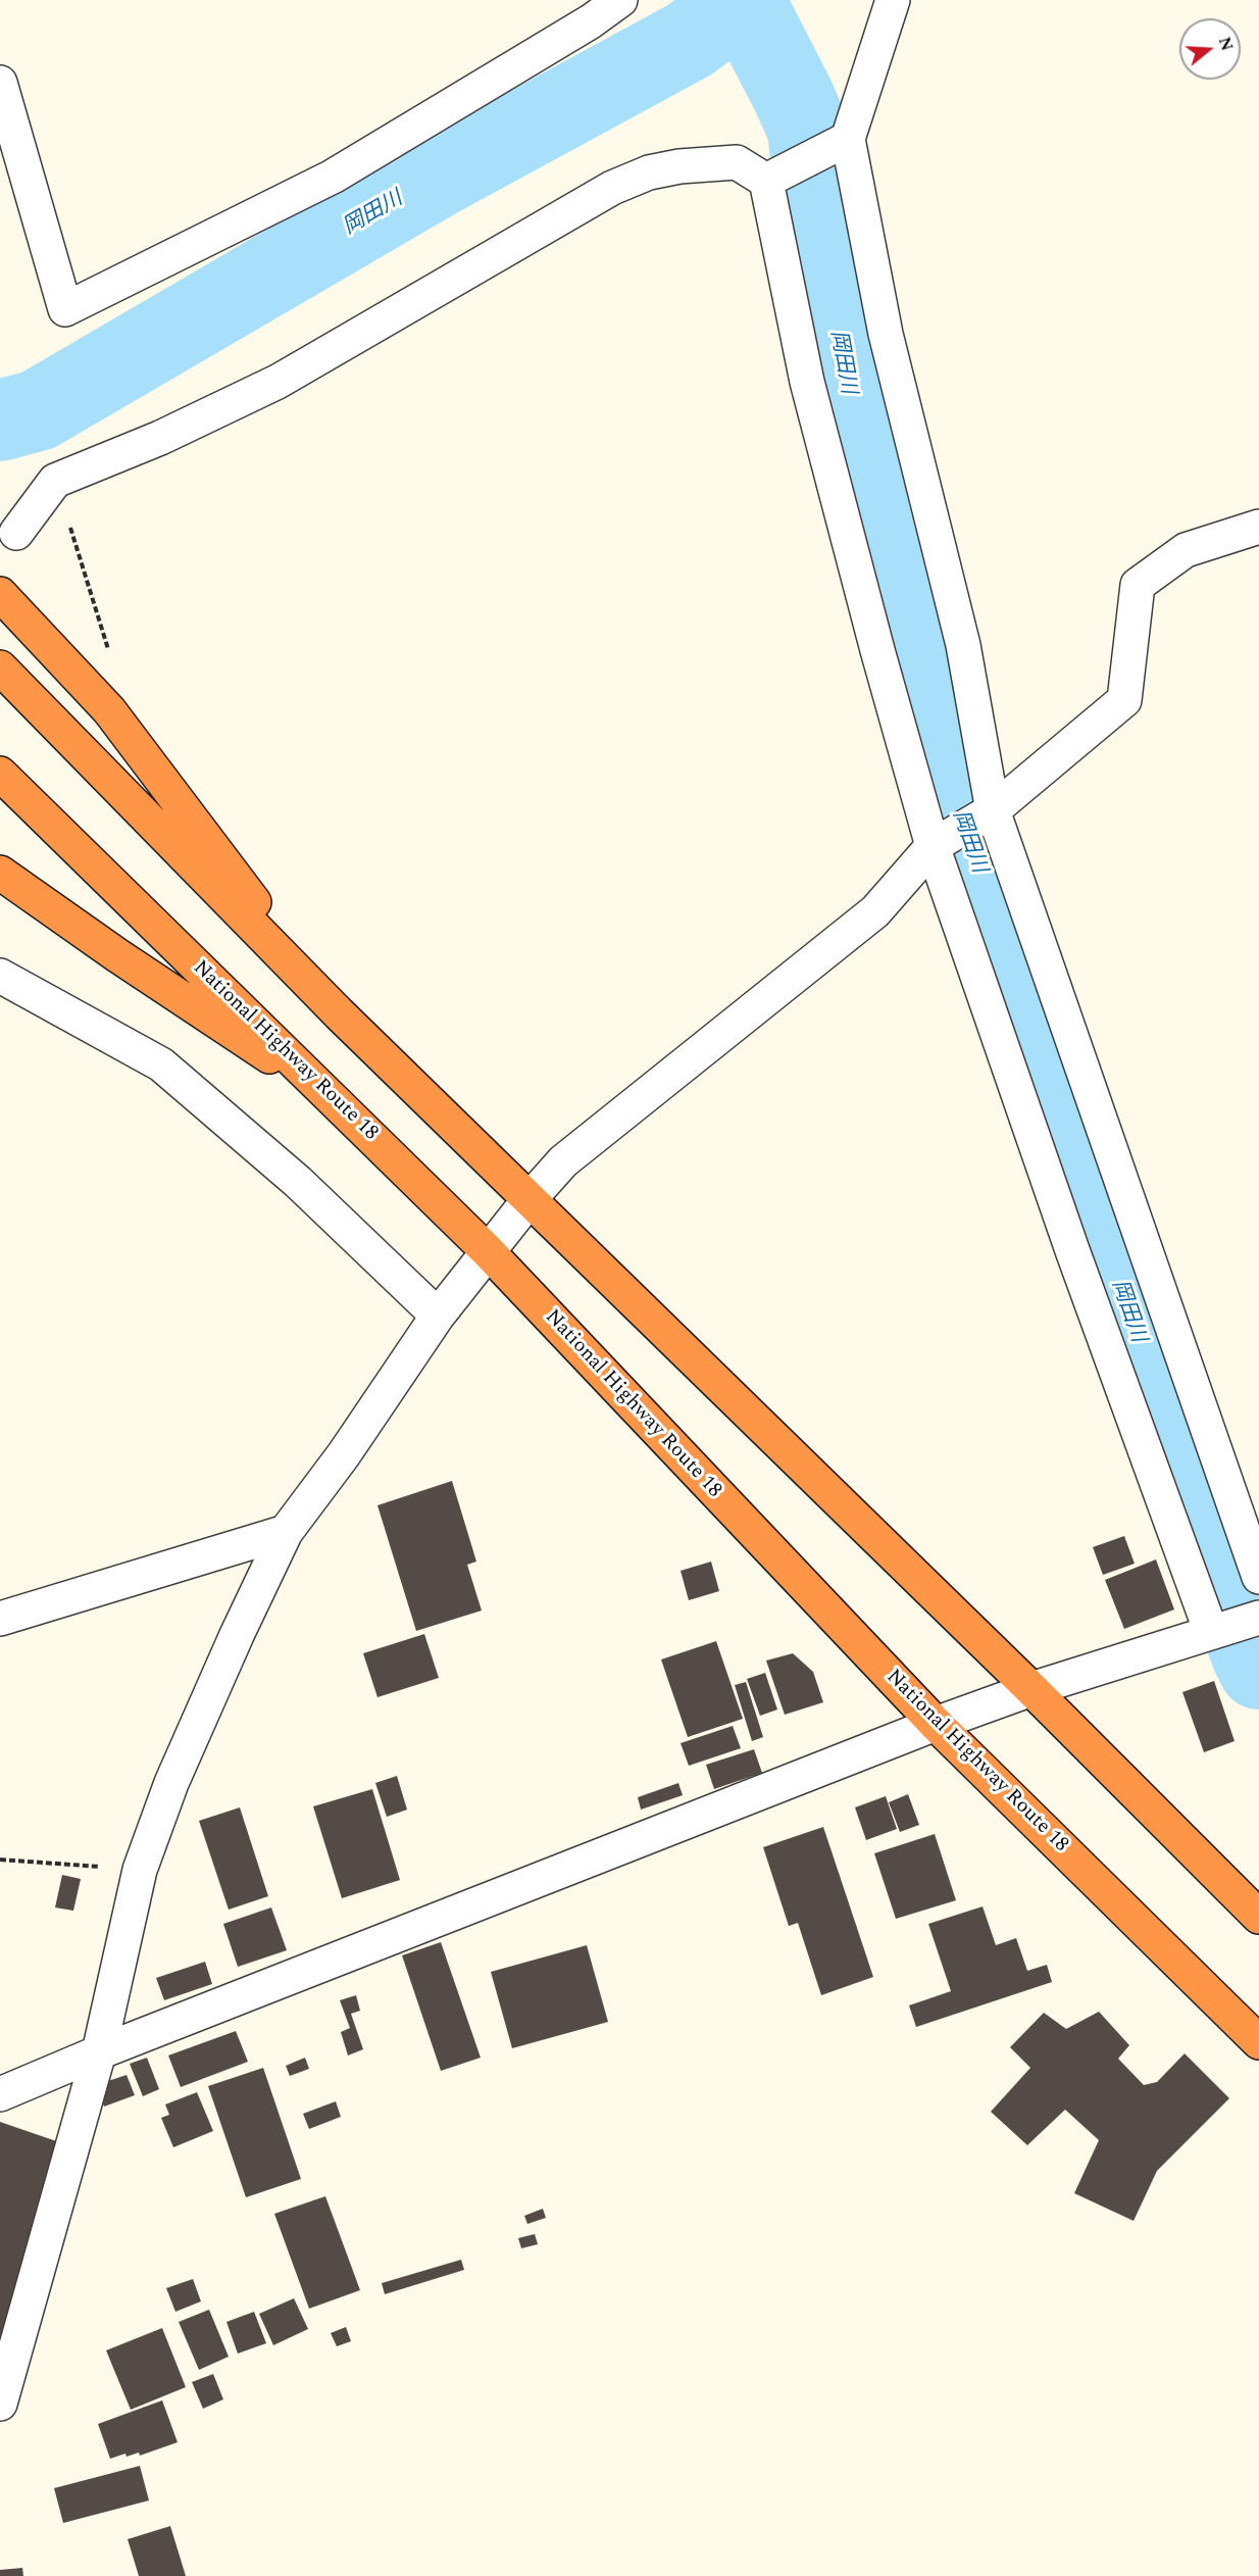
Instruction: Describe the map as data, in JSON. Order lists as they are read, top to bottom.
{
  "streets": {
    "highway": ["National Highway Route 18"]
  },
  "water": ["岡田川"],
  "north": "right"
}
